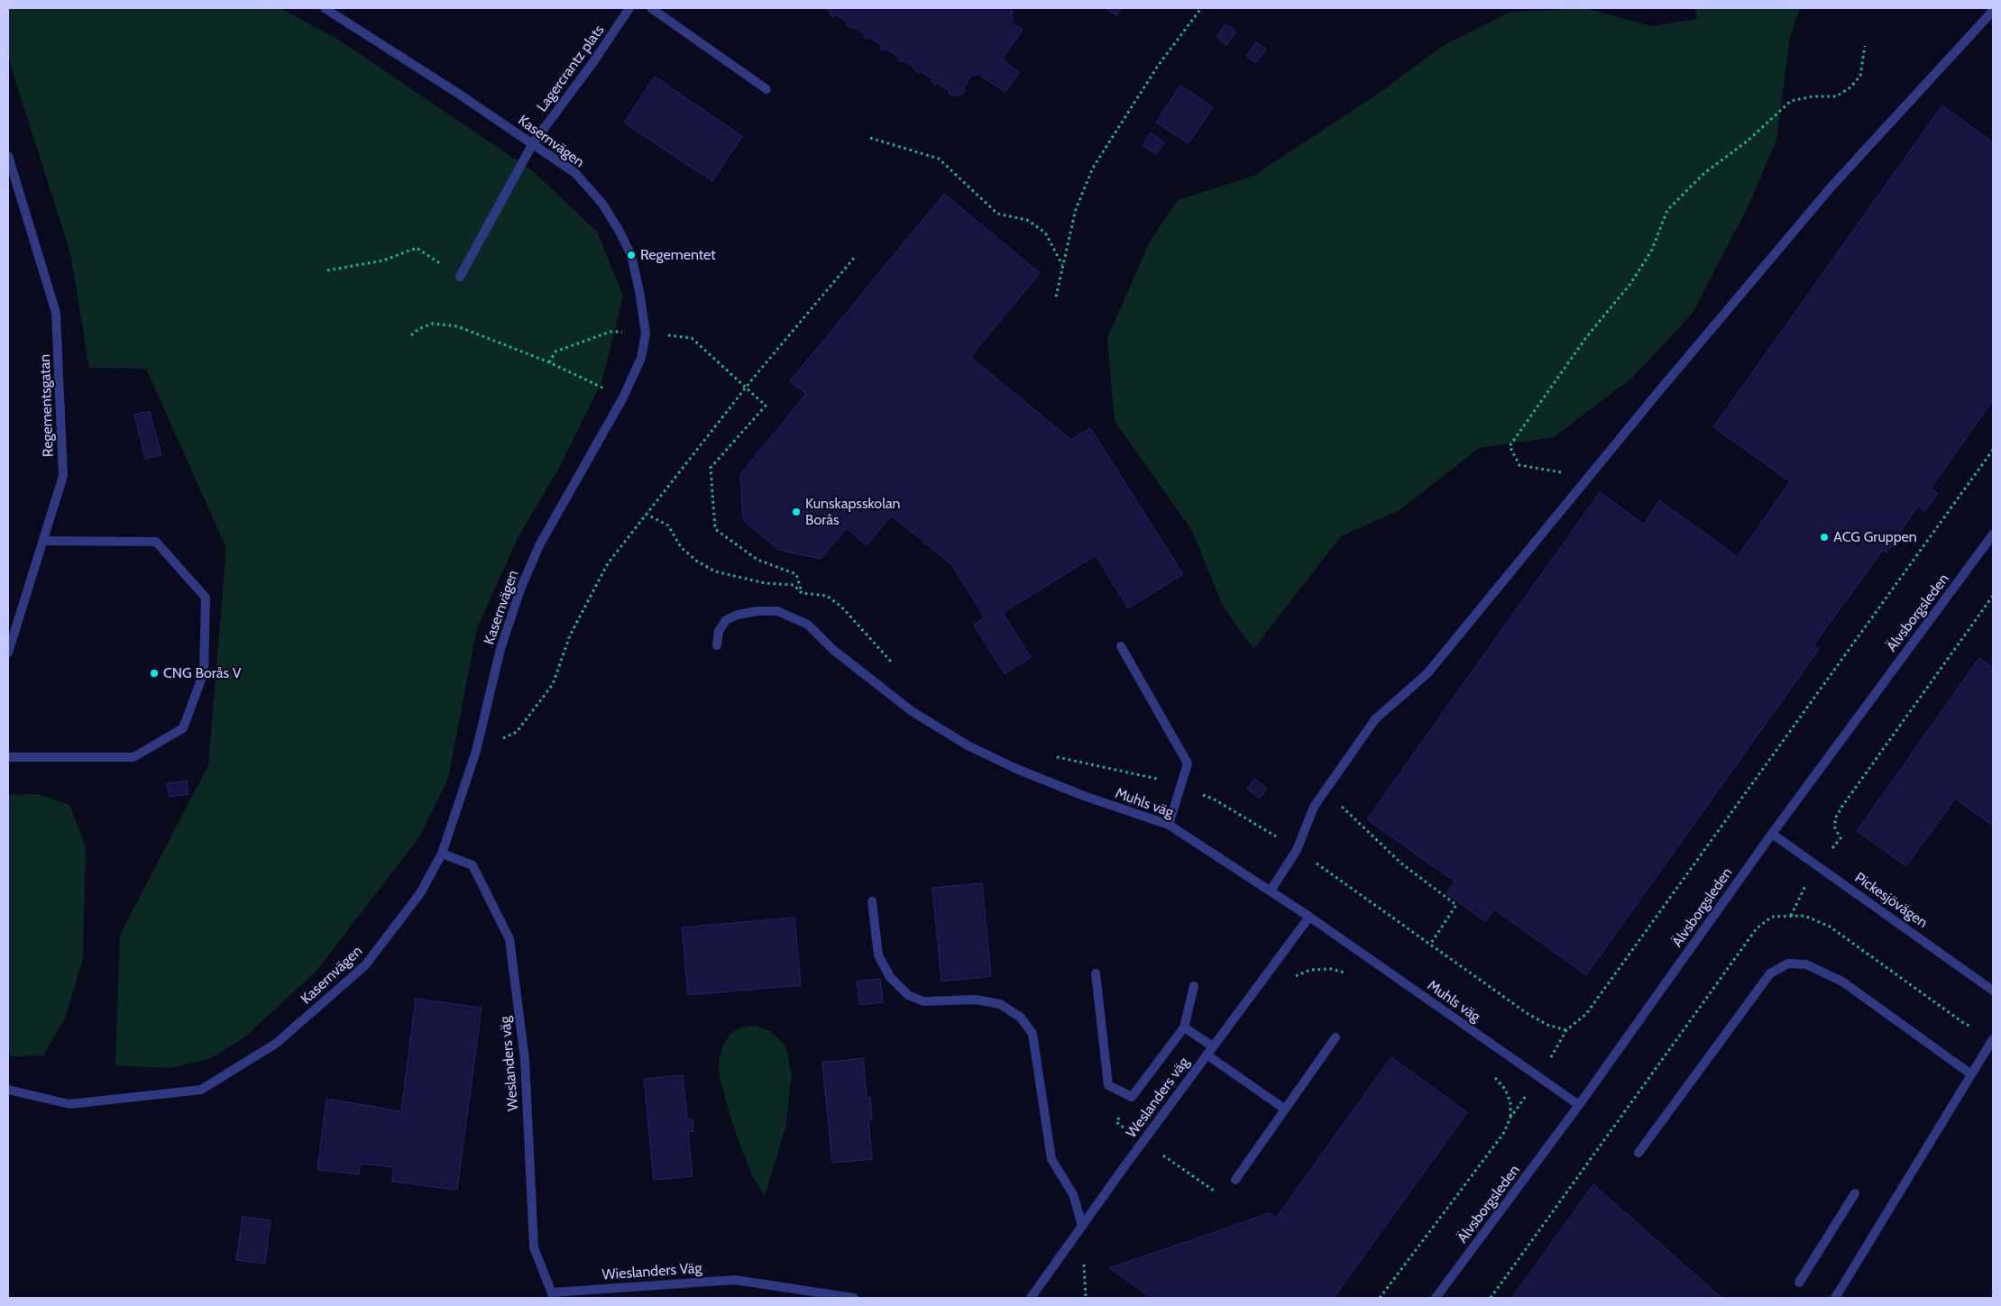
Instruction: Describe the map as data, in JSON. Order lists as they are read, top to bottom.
{
  "streets": {
    "street": [
      "Lagercrantz plats",
      "Kasernvägen",
      "Regementsgatan",
      "Älvsborgsleden",
      "Muhls väg",
      "Pickesjövägen",
      "Weslanders väg",
      "Wieslanders Väg"
    ]
  },
  "crossings": [
    ["Lagercrantz plats", "Kasernvägen"],
    ["Kasernvägen", "Weslanders väg"],
    ["Älvsborgsleden", "Muhls väg"],
    ["Älvsborgsleden", "Pickesjövägen"],
    ["Muhls väg", "Weslanders väg"],
    ["Weslanders väg", "Wieslanders Väg"]
  ],
  "places": [
    "Regementet",
    "Kunskapsskolan Borås",
    "ACG Gruppen",
    "CNG Borås V"
  ]
}
